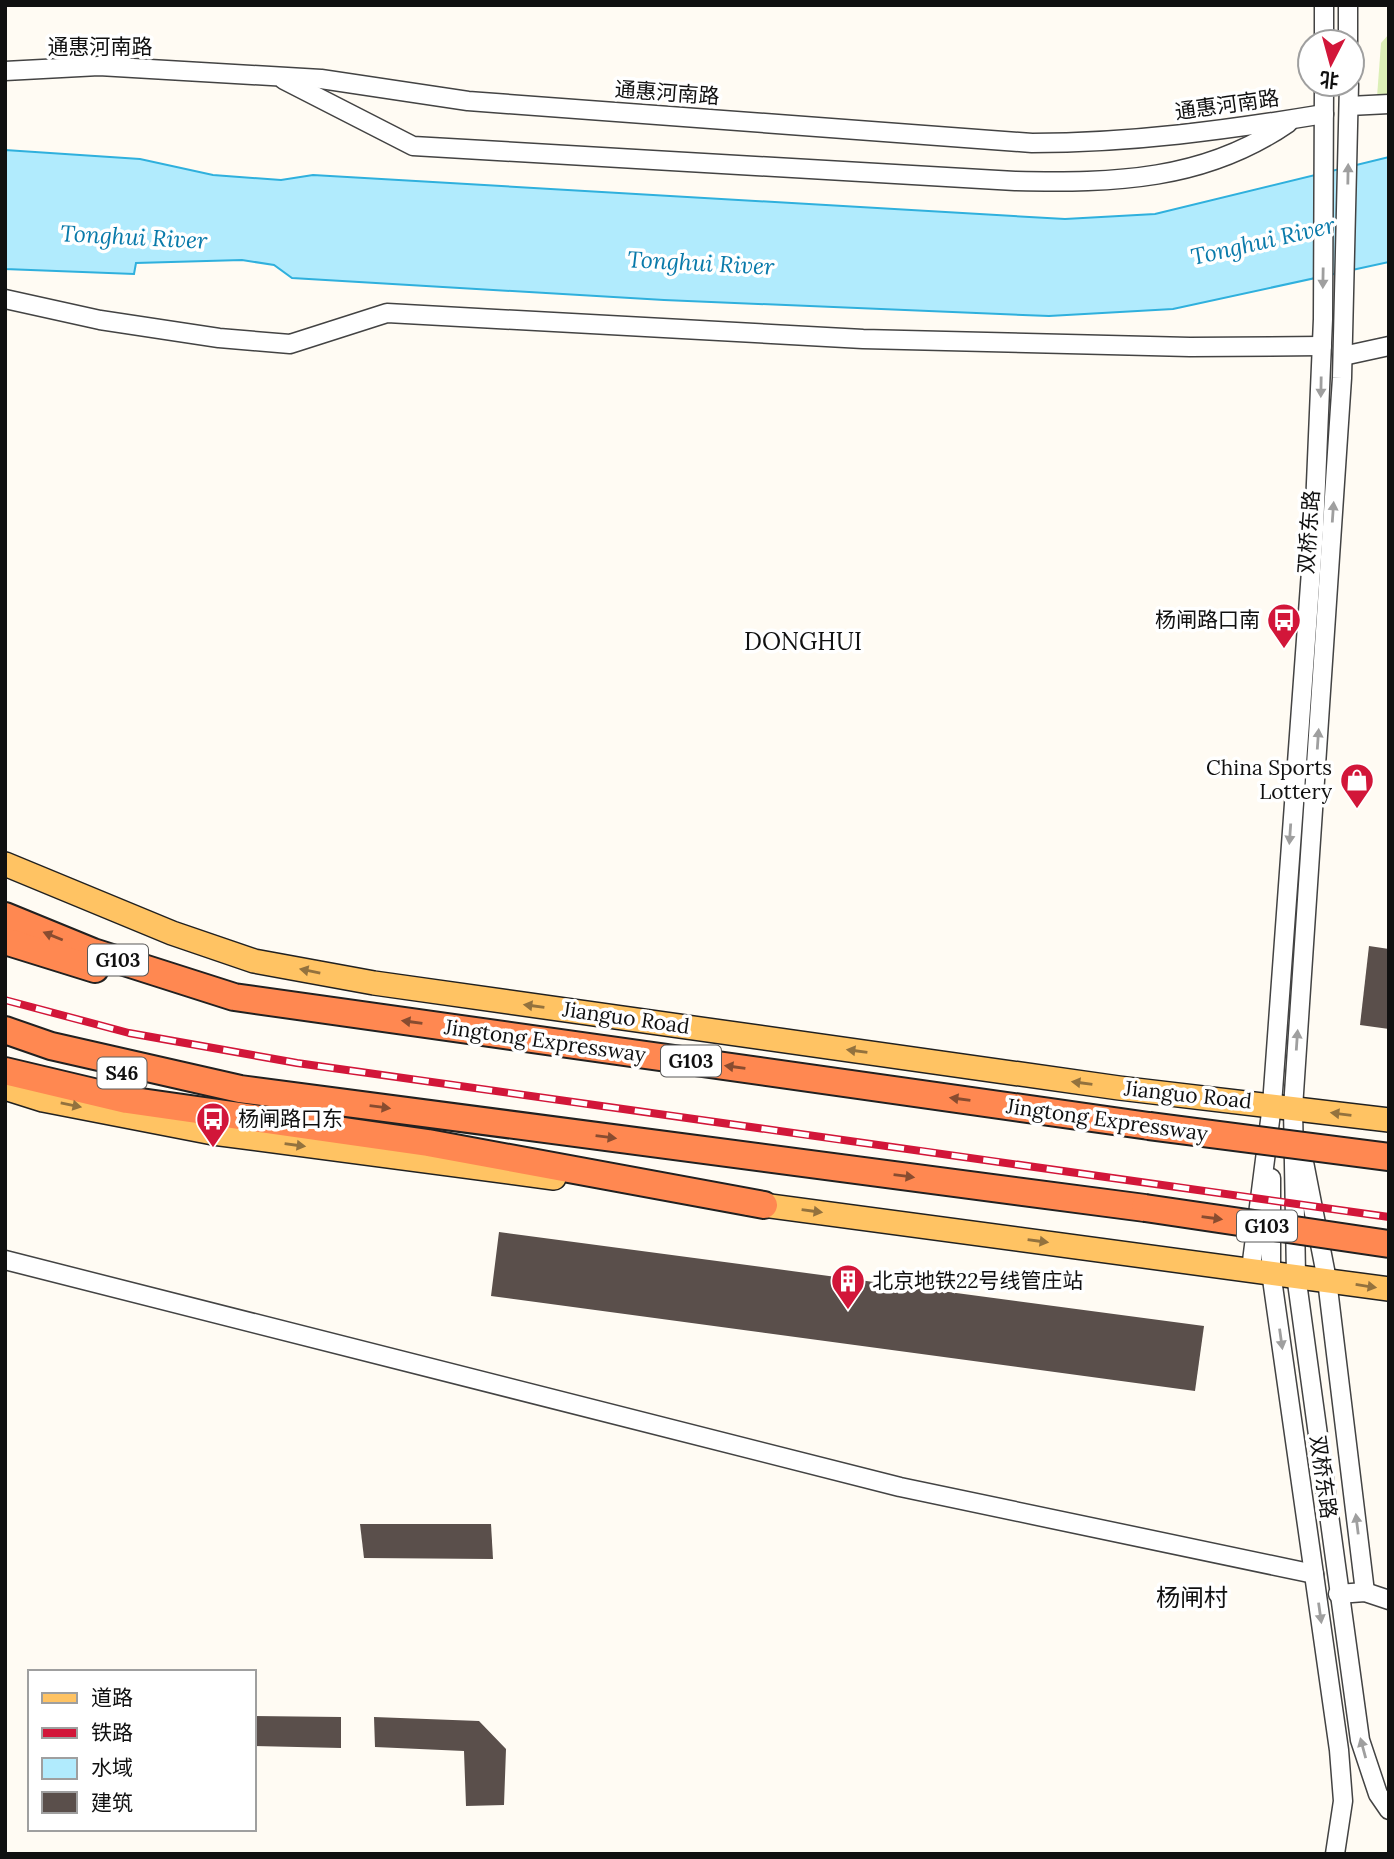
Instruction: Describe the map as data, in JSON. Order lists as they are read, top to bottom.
{
  "streets": {
    "highway": ["G103", "Jingtong Expressway", "S46"],
    "main road": ["Jianguo Road"],
    "street": ["通惠河南路", "双桥东路"]
  },
  "crossings": [
    ["通惠河南路", "双桥东路"],
    ["双桥东路", "Jianguo Road"],
    ["G103", "S46"]
  ],
  "districts": ["DONGHUI", "杨闸村"],
  "water": ["Tonghui River"],
  "places": {
    "bus stop": ["杨闸路口南", "杨闸路口东"],
    "shop": ["China Sports Lottery"],
    "building": ["北京地铁22号线管庄站"]
  },
  "legend": [
    "道路",
    "铁路",
    "水域",
    "建筑"
  ],
  "north": "bottom"
}
